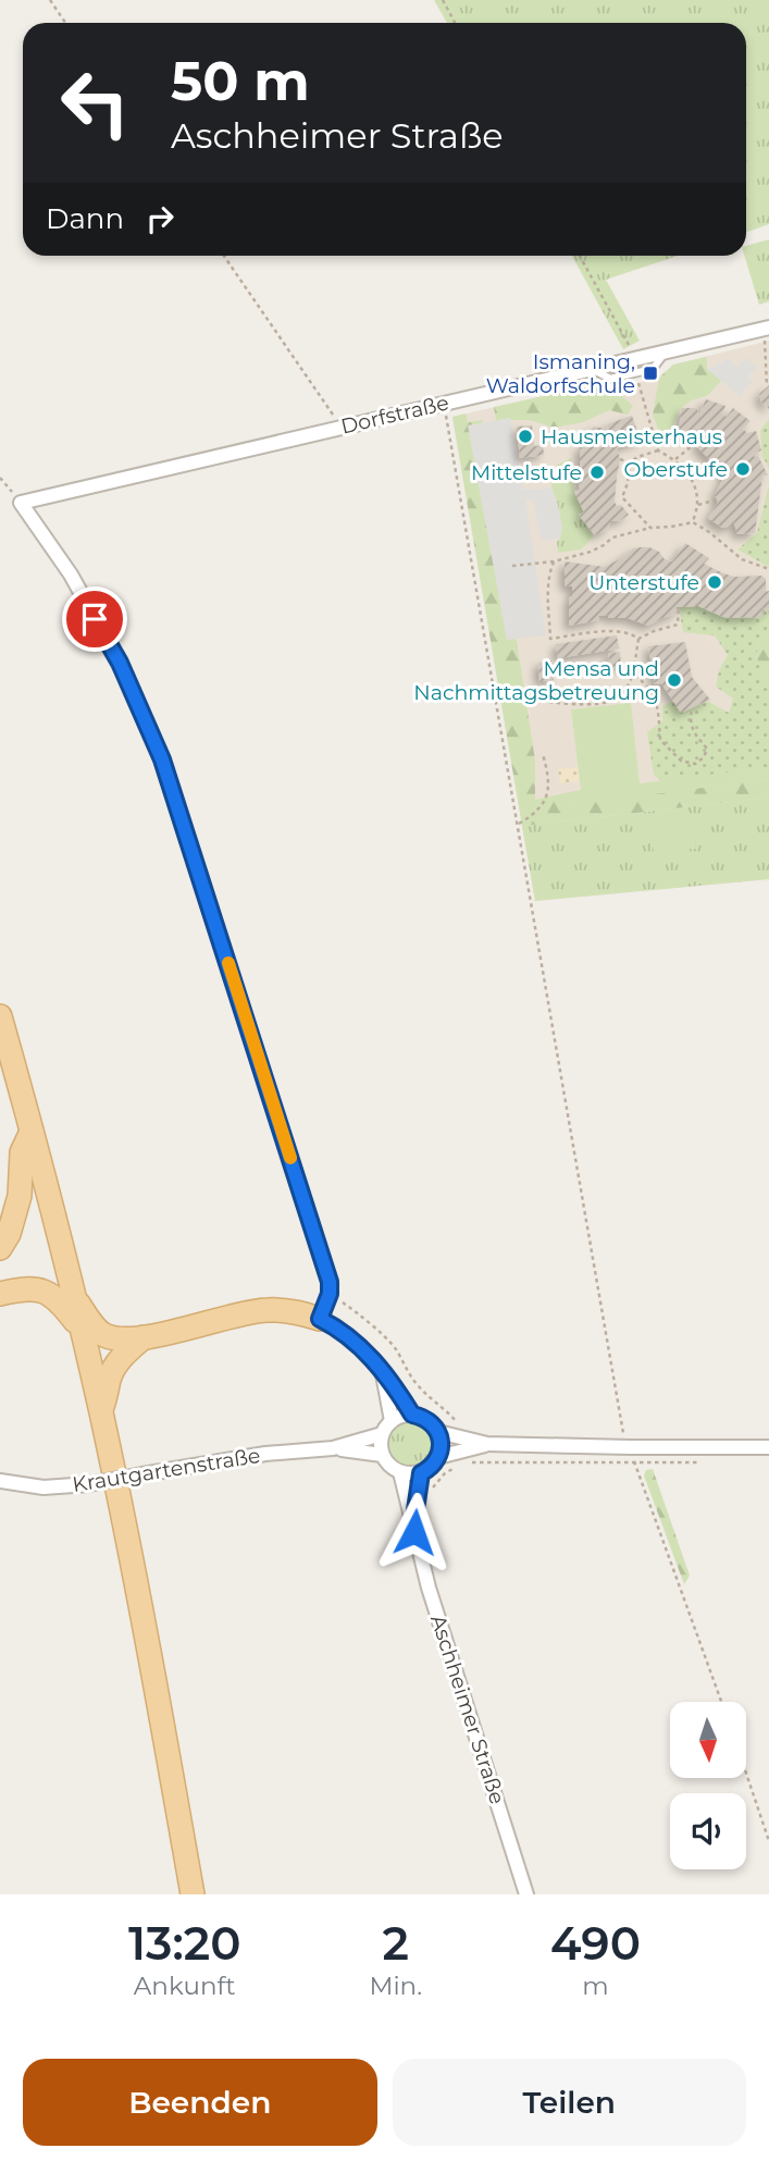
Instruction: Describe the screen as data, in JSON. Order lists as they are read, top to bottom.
{
  "streets": {
    "street": ["Dorfstraße", "Krautgartenstraße", "Aschheimer Straße"]
  },
  "crossings": [
    ["Krautgartenstraße", "Aschheimer Straße"]
  ],
  "places": {
    "transit": ["Ismaning, Waldorfschule"],
    "other": [
      "Hausmeisterhaus",
      "Oberstufe",
      "Mittelstufe",
      "Unterstufe",
      "Mensa und Nachmittagsbetreuung"
    ]
  },
  "north": "bottom",
  "page": {
    "turn": ["50 m", "Aschheimer Straße"],
    "then": "Dann",
    "eta": [
      "13:20",
      "Ankunft",
      "2",
      "Min.",
      "490",
      "m"
    ],
    "buttons": ["Beenden", "Teilen"]
  }
}
